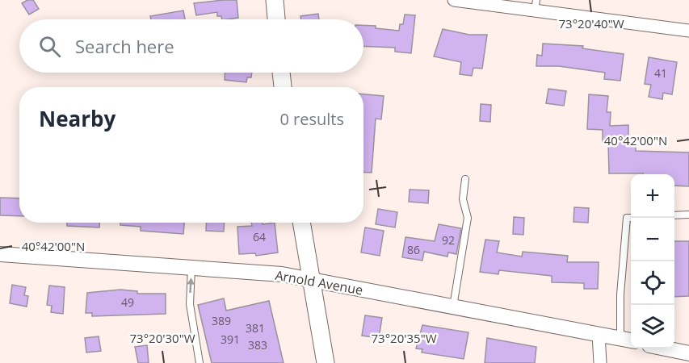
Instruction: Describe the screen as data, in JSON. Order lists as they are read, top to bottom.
{
  "streets": {
    "street": ["Arnold Avenue"]
  },
  "house_numbers": [
    "41",
    "64",
    "92",
    "86",
    "49",
    "389",
    "381",
    "391",
    "383"
  ],
  "page": {
    "search": "Search here",
    "heading": ["Nearby", "0 results"],
    "map_buttons": ["+", "−"]
  },
  "coordinates": [
    "73°20'40\"W",
    "40°42'00\"N",
    "73°20'30\"W",
    "73°20'35\"W"
  ]
}
